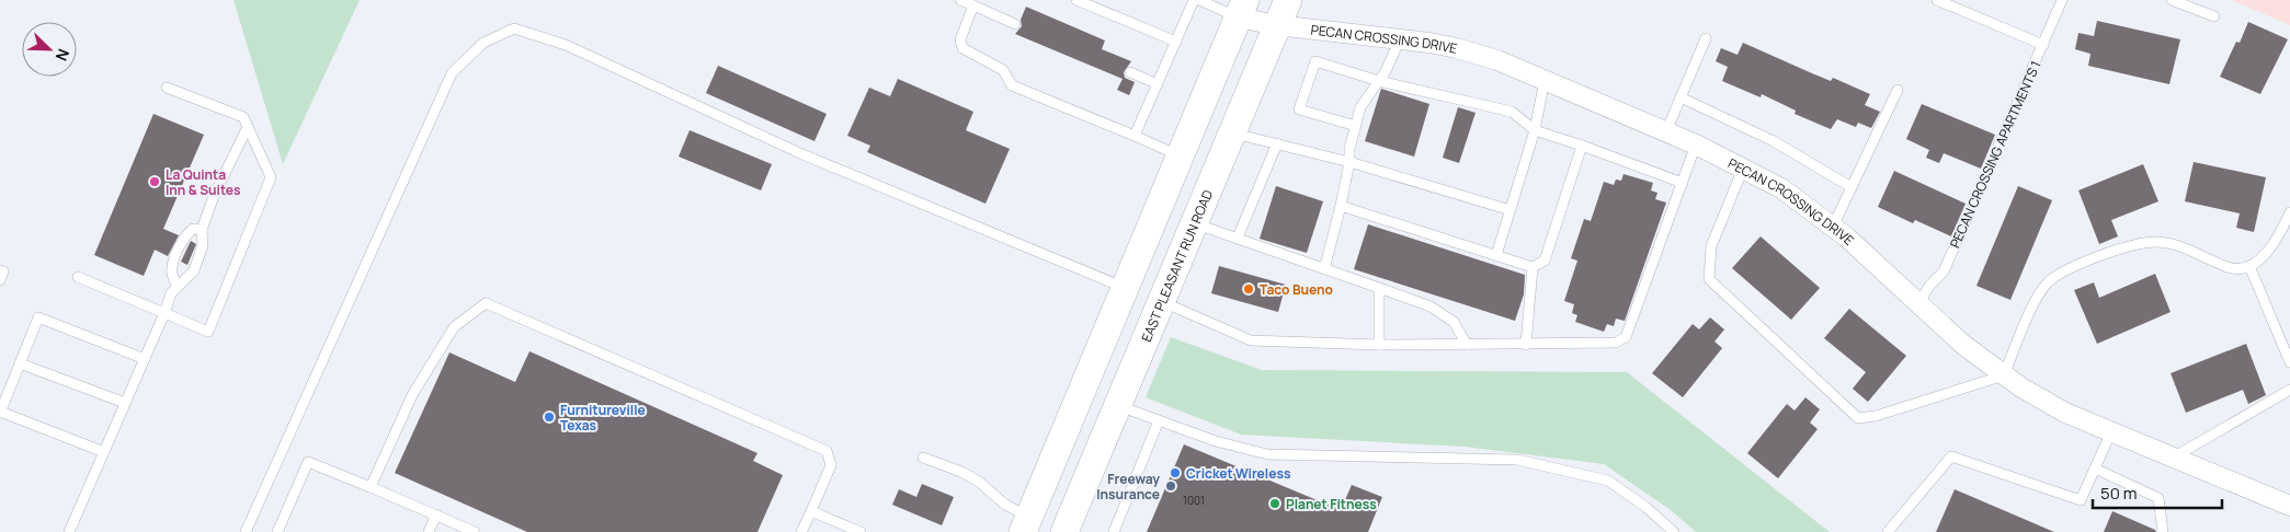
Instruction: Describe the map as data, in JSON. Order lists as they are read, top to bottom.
{
  "streets": {
    "main road": ["EAST PLEASANT RUN ROAD"],
    "street": ["PECAN CROSSING DRIVE"],
    "lane": ["PECAN CROSSING APARTMENTS 1"]
  },
  "crossings": [
    ["PECAN CROSSING DRIVE", "PECAN CROSSING APARTMENTS 1"],
    ["PECAN CROSSING DRIVE", "EAST PLEASANT RUN ROAD"]
  ],
  "places": [
    "La Quinta Inn & Suites",
    "Taco Bueno",
    "Furnitureville Texas",
    "Cricket Wireless",
    "Freeway Insurance",
    "Planet Fitness"
  ],
  "house_numbers": ["1001"],
  "scale_bar": "50 m",
  "north": "bottom right"
}
